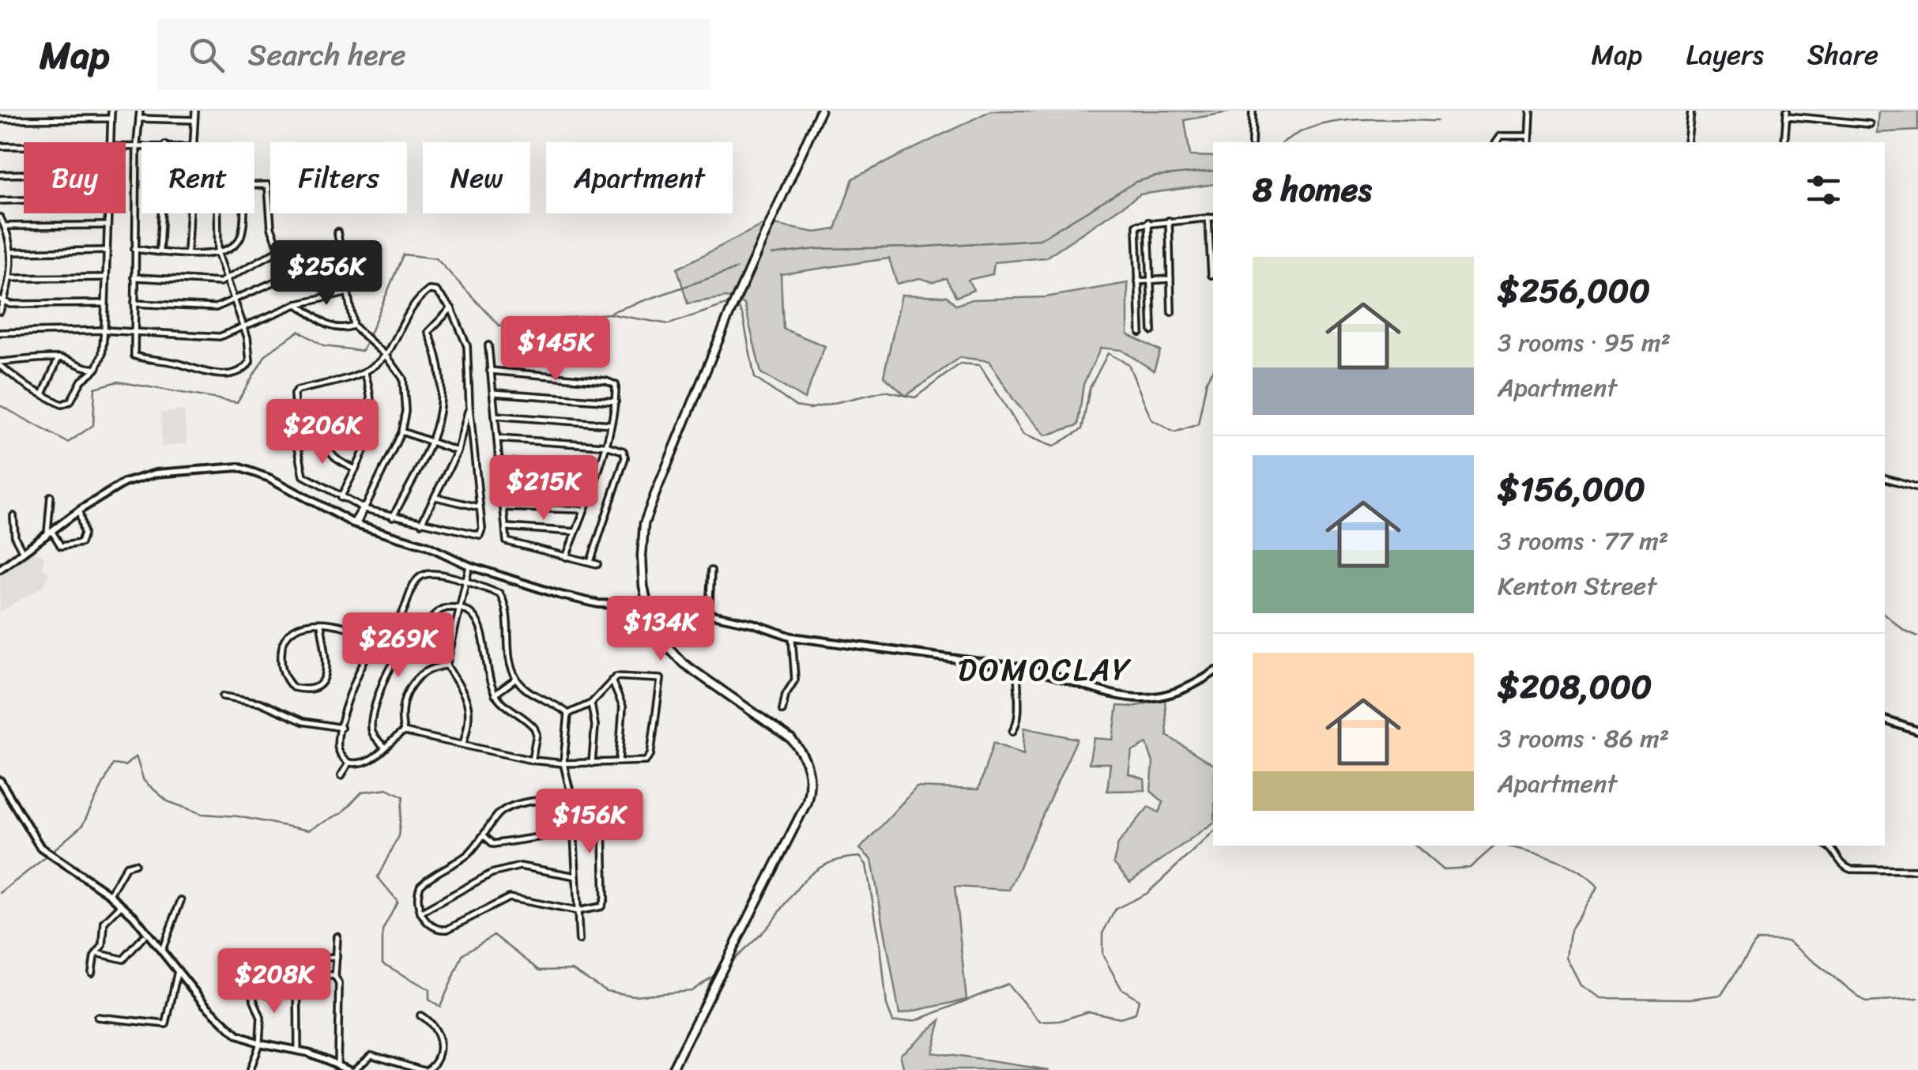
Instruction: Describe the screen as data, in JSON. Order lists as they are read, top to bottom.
{
  "districts": ["DOMOCLAY"],
  "page": {
    "header": "Map",
    "search": "Search here",
    "nav": ["Map", "Layers", "Share"],
    "chip": [
      "Buy",
      "Rent",
      "Filters",
      "New",
      "Apartment"
    ],
    "heading": "8 homes",
    "list": [
      {
        "name": "$256,000",
        "note": "3 rooms · 95 m² · Apartment"
      },
      {
        "name": "$156,000",
        "note": "3 rooms · 77 m² · Kenton Street"
      },
      {
        "name": "$208,000",
        "note": "3 rooms · 86 m² · Apartment"
      }
    ],
    "price": [
      "$256K",
      "$145K",
      "$206K",
      "$215K",
      "$134K",
      "$269K",
      "$156K",
      "$208K"
    ]
  }
}
